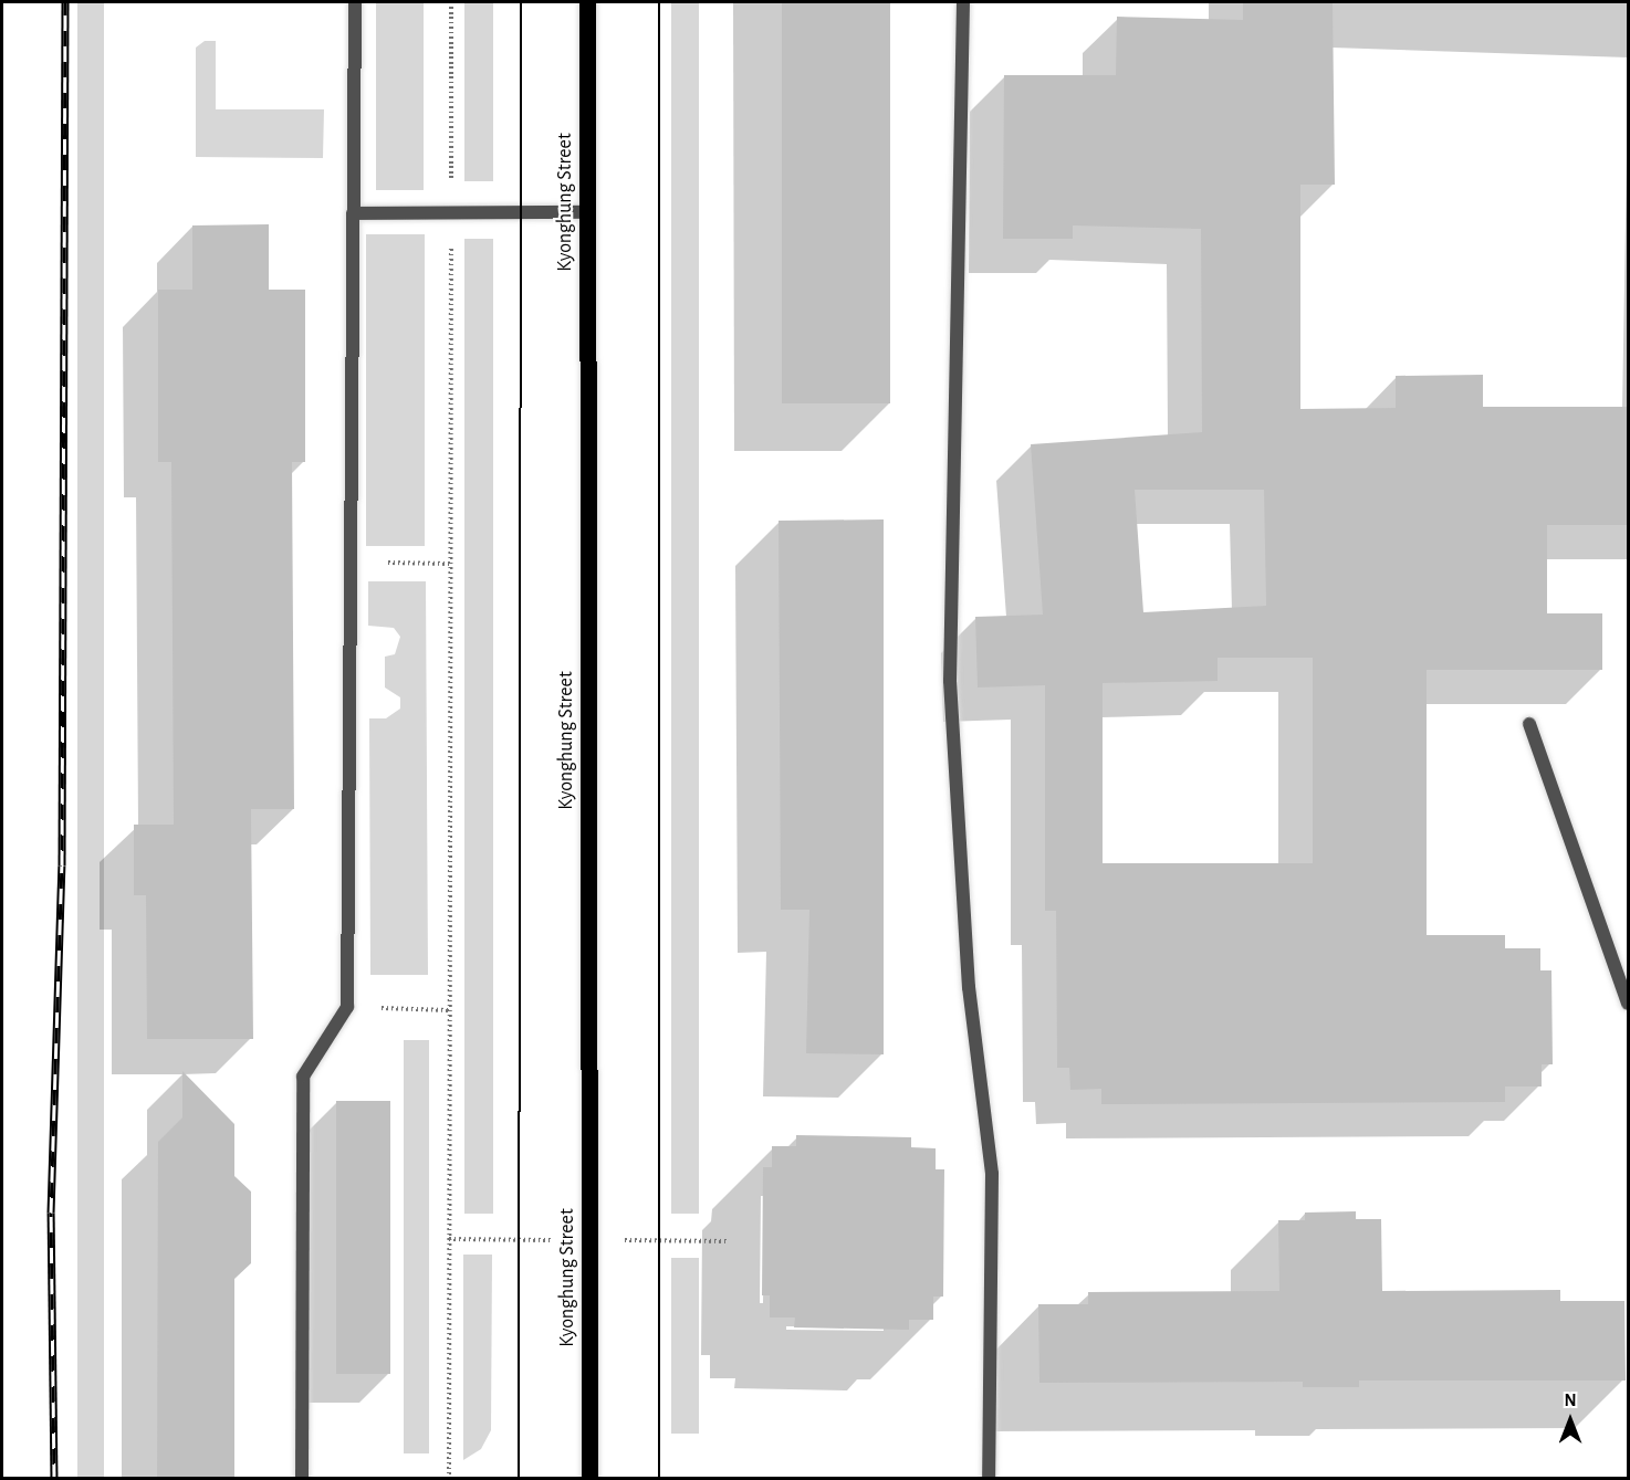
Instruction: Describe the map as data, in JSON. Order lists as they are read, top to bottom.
{
  "streets": {
    "main road": ["Kyonghung Street"]
  },
  "north": "top"
}
